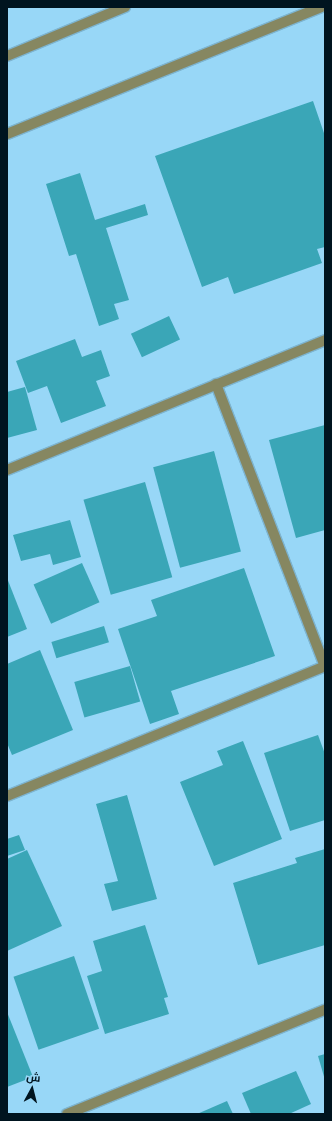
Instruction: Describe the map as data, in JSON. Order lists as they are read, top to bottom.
{
  "north": "top"
}
